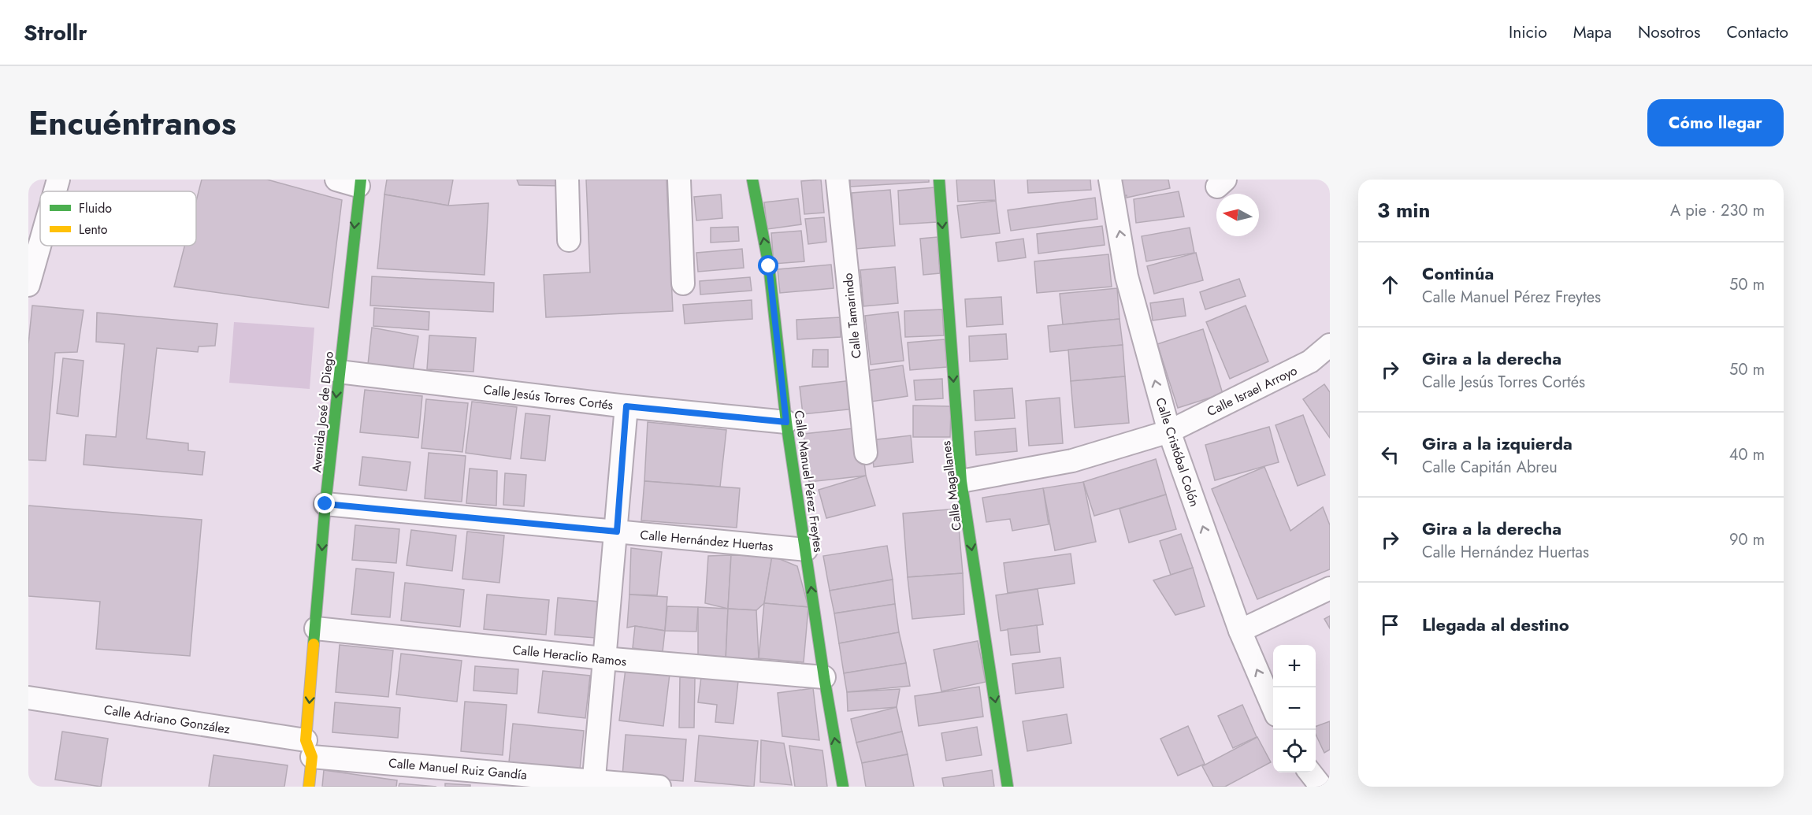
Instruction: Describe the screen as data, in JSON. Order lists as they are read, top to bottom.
{
  "streets": {
    "street": [
      "Calle Tamarindo",
      "Calle Israel Arroyo",
      "Calle Jesús Torres Cortés",
      "Avenida José de Diego",
      "Calle Cristóbal Colón",
      "Calle Manuel Pérez Freytes",
      "Calle Magallanes",
      "Calle Hernández Huertas",
      "Calle Heraclio Ramos",
      "Calle Adriano González",
      "Calle Manuel Ruiz Gandía"
    ]
  },
  "crossings": [
    ["Calle Israel Arroyo", "Calle Cristóbal Colón"],
    ["Calle Israel Arroyo", "Calle Magallanes"],
    ["Calle Jesús Torres Cortés", "Avenida José de Diego"],
    ["Calle Jesús Torres Cortés", "Calle Manuel Pérez Freytes"],
    ["Avenida José de Diego", "Calle Hernández Huertas"],
    ["Avenida José de Diego", "Calle Heraclio Ramos"],
    ["Avenida José de Diego", "Calle Adriano González"],
    ["Avenida José de Diego", "Calle Manuel Ruiz Gandía"],
    ["Calle Manuel Pérez Freytes", "Calle Hernández Huertas"],
    ["Calle Manuel Pérez Freytes", "Calle Heraclio Ramos"],
    ["Calle Adriano González", "Calle Manuel Ruiz Gandía"]
  ],
  "one_way": [
    "Avenida José de Diego",
    "Calle Cristóbal Colón",
    "Calle Manuel Pérez Freytes",
    "Calle Magallanes"
  ],
  "legend": ["Fluido", "Lento"],
  "north": "left",
  "page": {
    "header": "Strollr",
    "nav": [
      "Inicio",
      "Mapa",
      "Nosotros",
      "Contacto"
    ],
    "title": "Encuéntranos",
    "buttons": "Cómo llegar",
    "heading": ["3 min", "A pie · 230 m"],
    "list": [
      ["Continúa", "Calle Manuel Pérez Freytes", "50 m"],
      ["Gira a la derecha", "Calle Jesús Torres Cortés", "50 m"],
      ["Gira a la izquierda", "Calle Capitán Abreu", "40 m"],
      ["Gira a la derecha", "Calle Hernández Huertas", "90 m"],
      "Llegada al destino"
    ],
    "map_buttons": ["+", "−"]
  }
}
